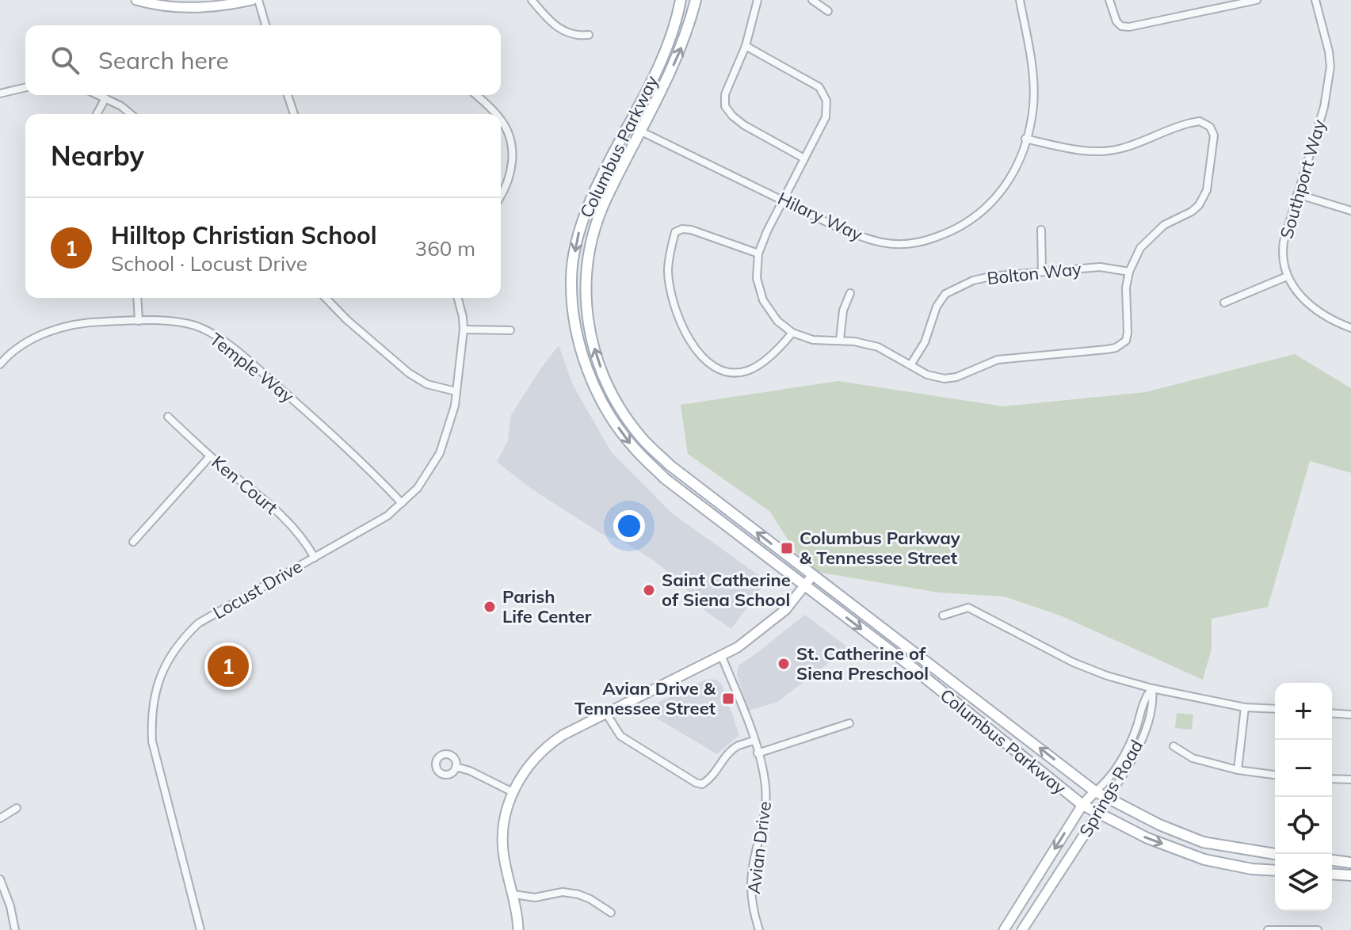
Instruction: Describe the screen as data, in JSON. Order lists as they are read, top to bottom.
{
  "streets": {
    "main road": ["Columbus Parkway", "Springs Road"],
    "street": [
      "Southport Way",
      "Hilary Way",
      "Bolton Way",
      "Temple Way",
      "Ken Court",
      "Locust Drive",
      "Avian Drive"
    ]
  },
  "crossings": [
    ["Columbus Parkway", "Hilary Way"],
    ["Columbus Parkway", "Springs Road"],
    ["Temple Way", "Locust Drive"],
    ["Ken Court", "Locust Drive"]
  ],
  "places": {
    "transit": ["Columbus Parkway & Tennessee Street", "Avian Drive & Tennessee Street"],
    "other": ["Saint Catherine of Siena School", "Parish Life Center", "St. Catherine of Siena Preschool"]
  },
  "page": {
    "search": "Search here",
    "heading": "Nearby",
    "list": [
      {
        "mark": "1",
        "name": "Hilltop Christian School",
        "note": "School · Locust Drive",
        "value": "360 m"
      }
    ],
    "pins": "1",
    "map_buttons": ["+", "−"]
  }
}
